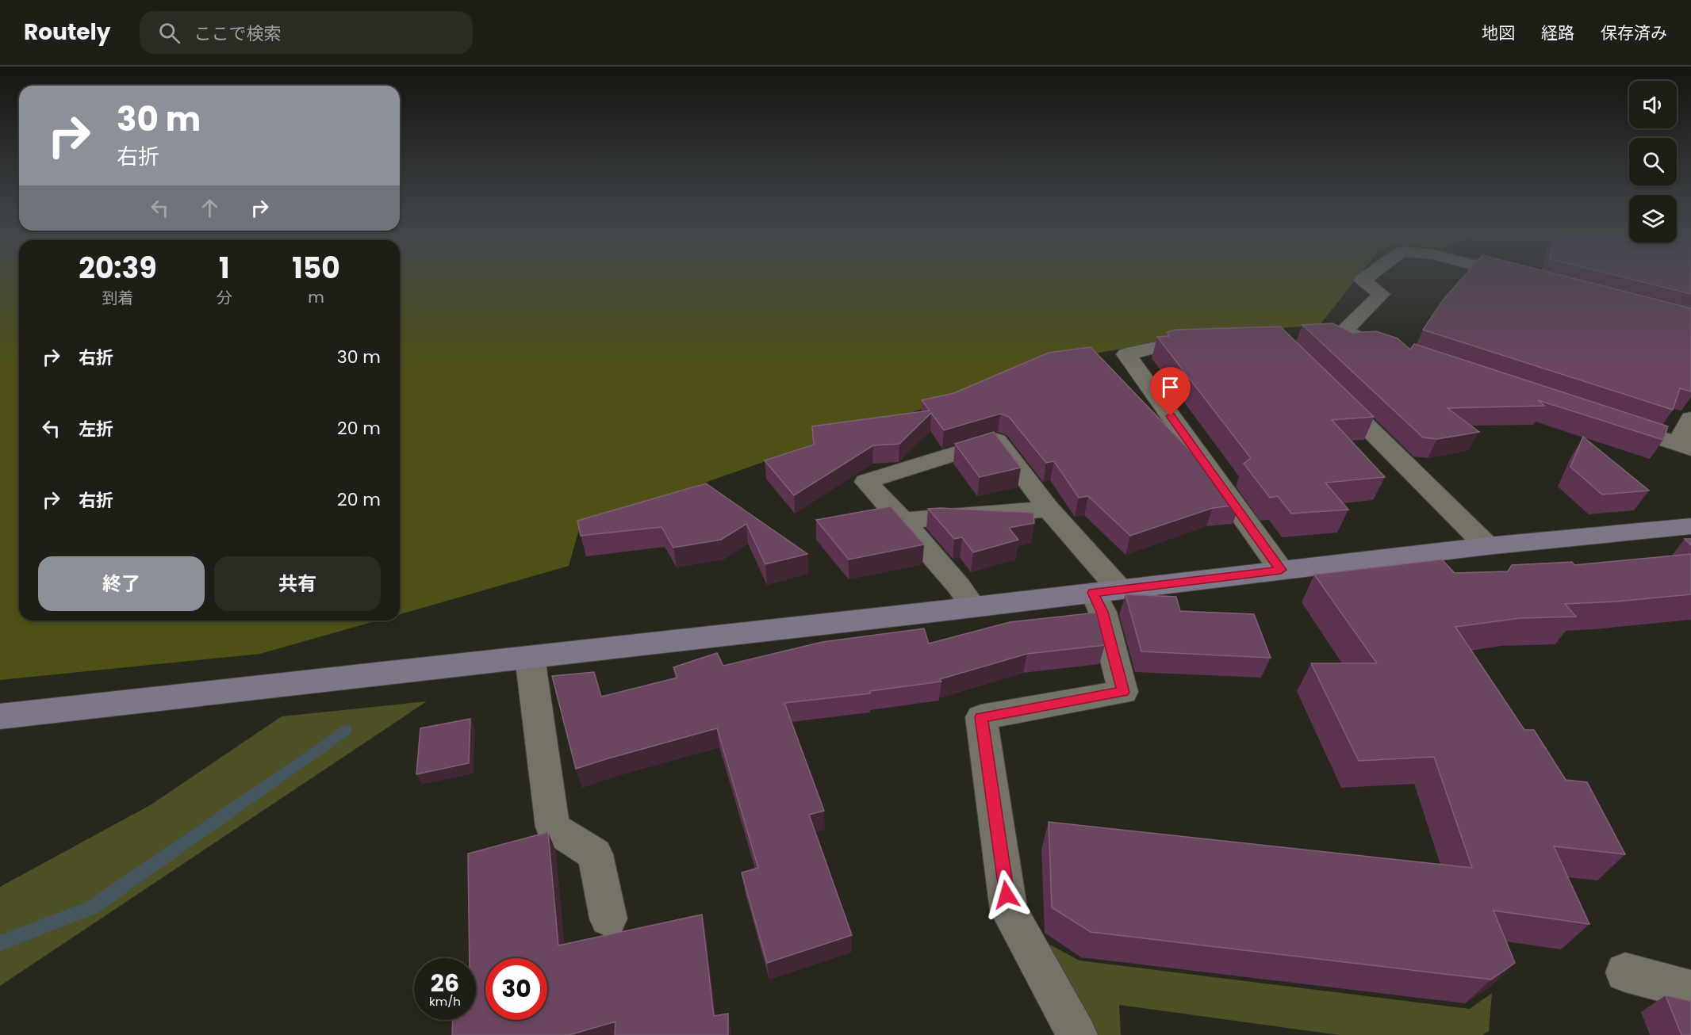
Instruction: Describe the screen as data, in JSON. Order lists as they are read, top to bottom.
{
  "page": {
    "header": "Routely",
    "search": "ここで検索",
    "nav": ["地図", "経路", "保存済み"],
    "turn": ["30 m", "右折"],
    "eta": [
      "20:39",
      "到着",
      "1",
      "分",
      "150",
      "m"
    ],
    "list": [
      {
        "name": "右折",
        "value": "30 m"
      },
      {
        "name": "左折",
        "value": "20 m"
      },
      {
        "name": "右折",
        "value": "20 m"
      }
    ],
    "buttons": ["終了", "共有"],
    "speed": "26 km/h",
    "limit": "30"
  }
}
